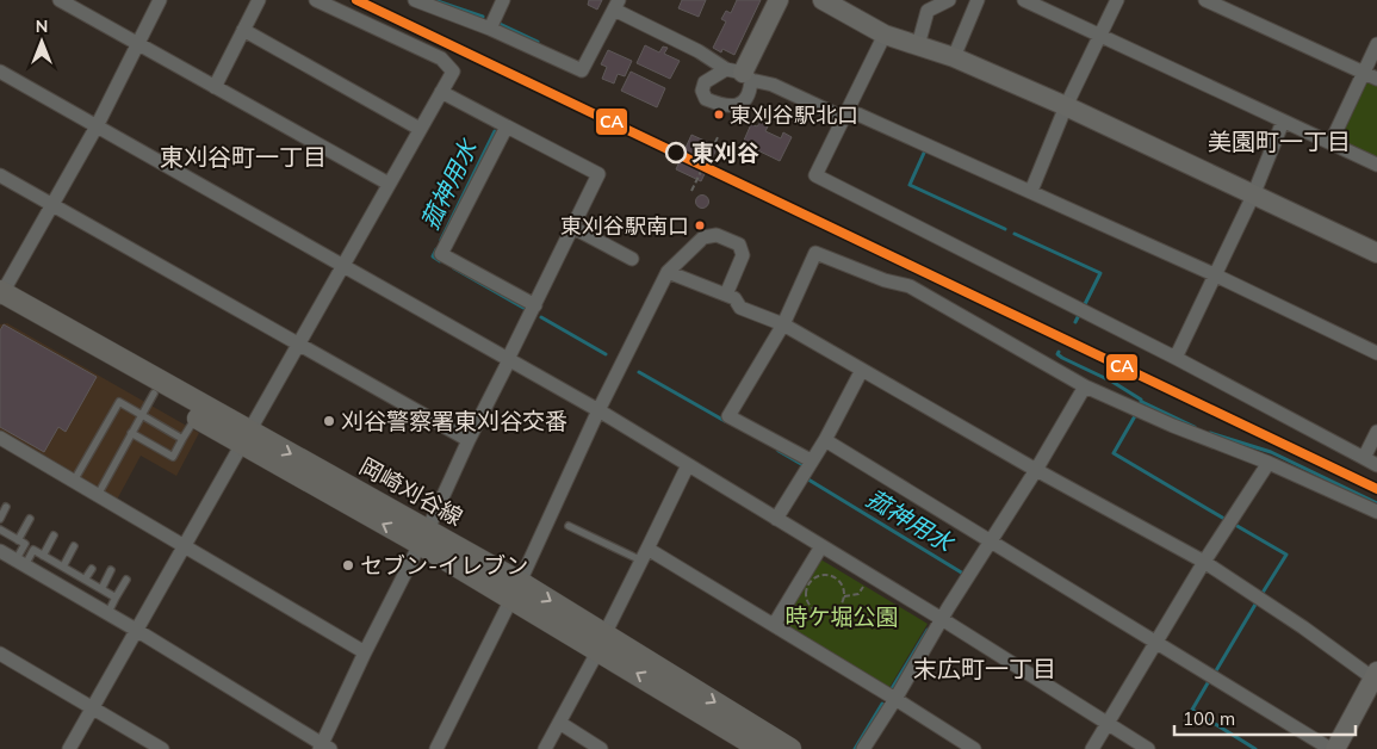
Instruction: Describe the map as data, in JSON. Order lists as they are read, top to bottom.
{
  "streets": {
    "main road": ["岡崎刈谷線"]
  },
  "districts": ["美園町一丁目", "東刈谷町一丁目", "末広町一丁目"],
  "water": ["菰神用水"],
  "parks": ["時ケ堀公園"],
  "places": [
    "東刈谷駅北口",
    "東刈谷",
    "東刈谷駅南口",
    "刈谷警察署東刈谷交番",
    "セブン-イレブン"
  ],
  "lines": ["transit line CA"],
  "scale_bar": "100 m",
  "north": "top"
}
